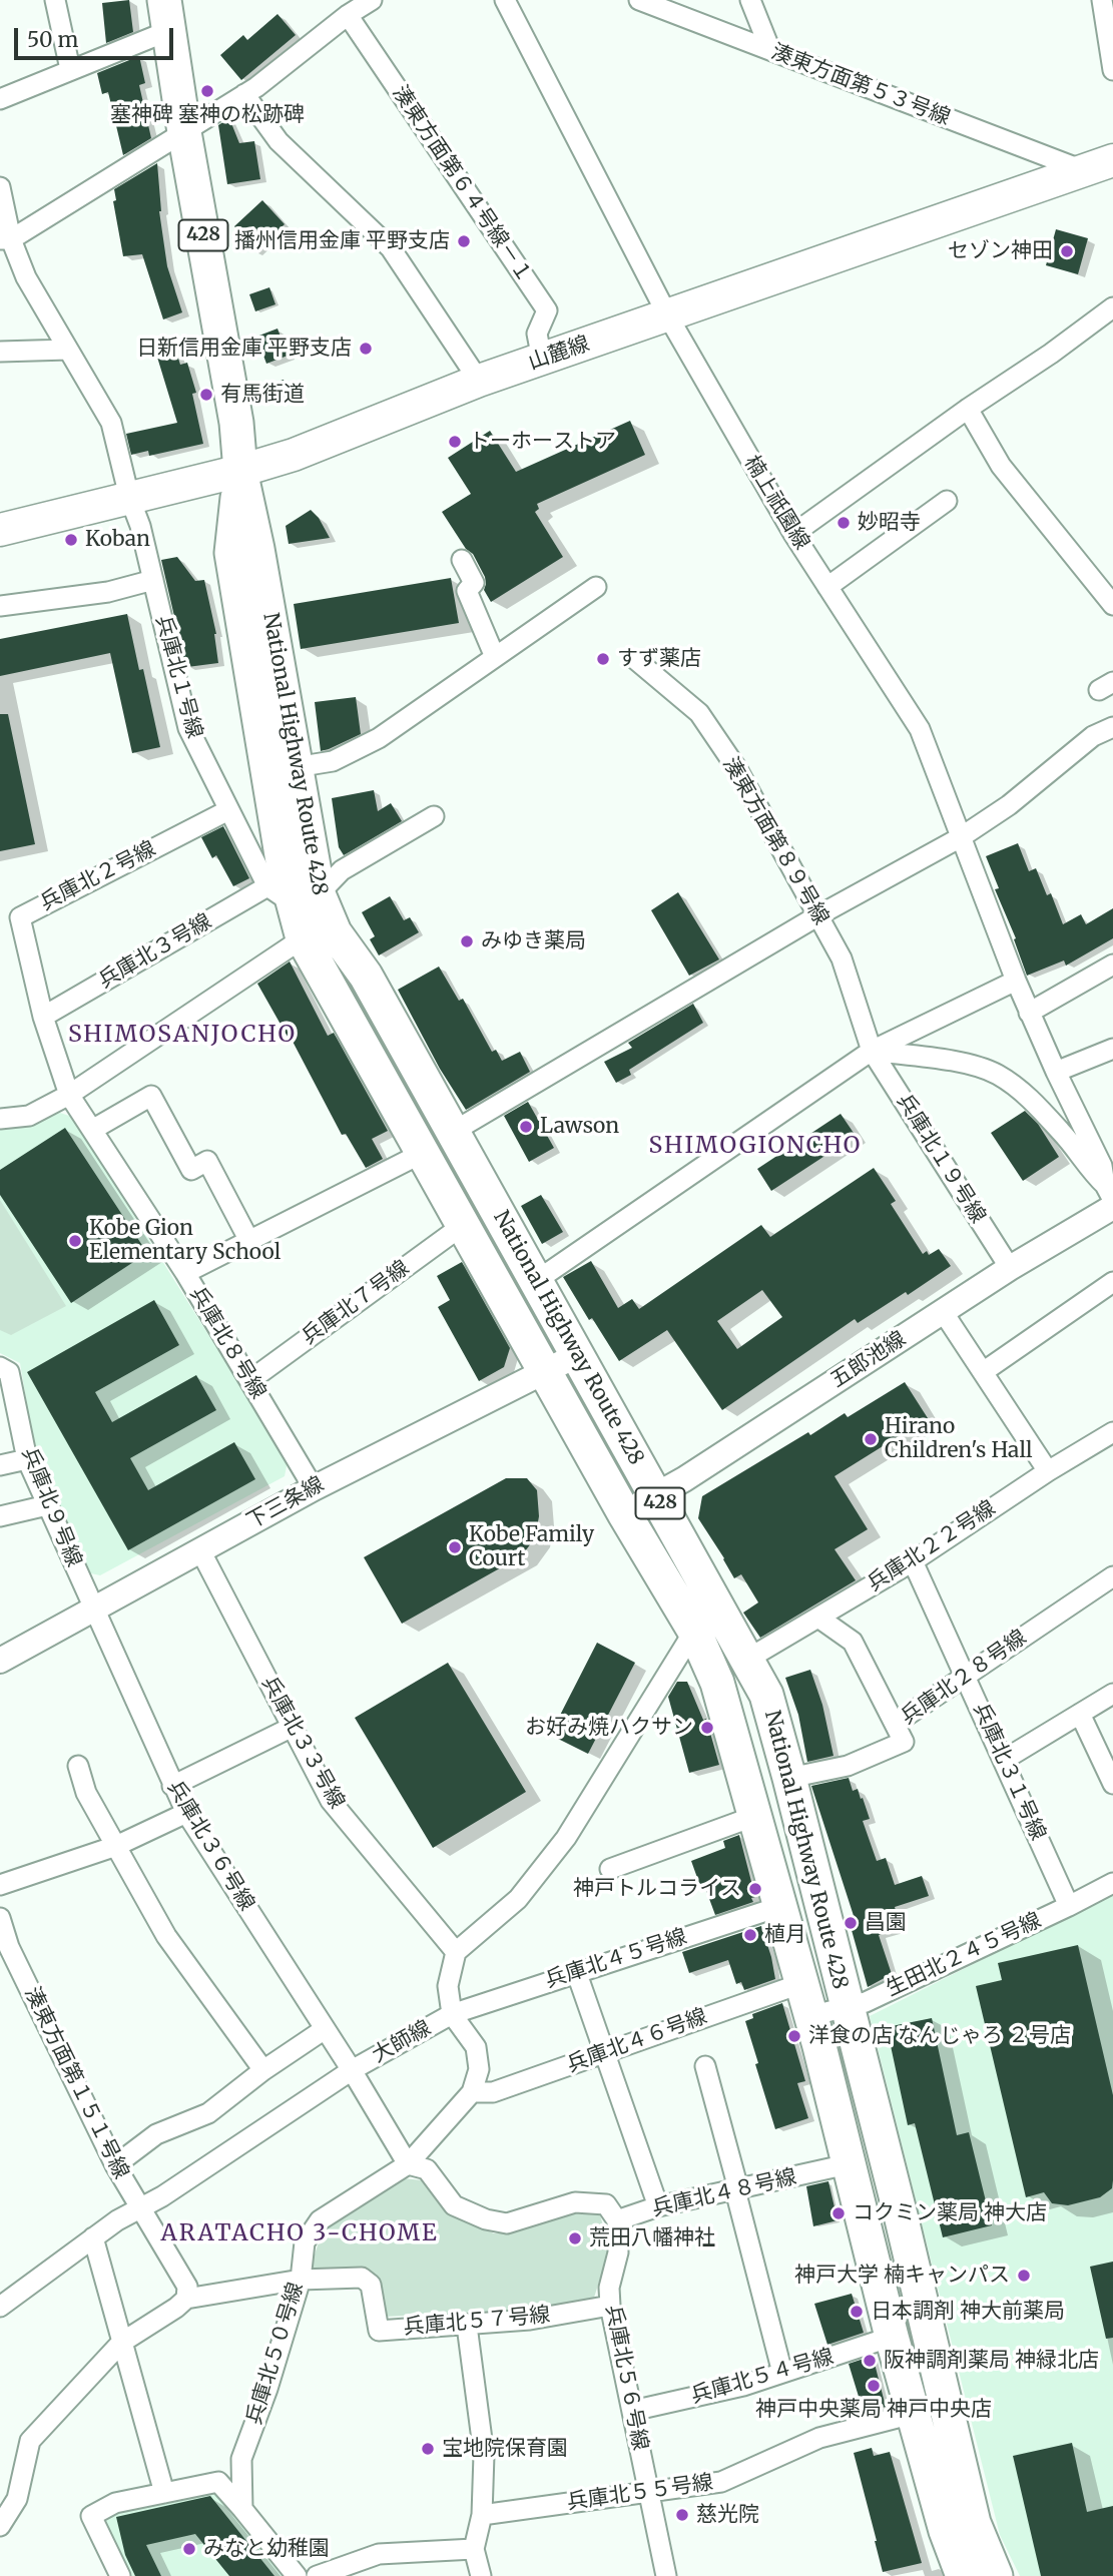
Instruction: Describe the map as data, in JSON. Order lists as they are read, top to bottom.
{
  "streets": {
    "highway": ["428", "National Highway Route 428"],
    "main road": ["山麓線"],
    "street": [
      "湊東方面第５３号線",
      "湊東方面第６４号線－１",
      "楠上祇園線",
      "兵庫北１号線",
      "湊東方面第８９号線",
      "兵庫北２号線",
      "兵庫北３号線",
      "兵庫北１９号線",
      "兵庫北７号線",
      "兵庫北８号線",
      "五郎池線",
      "下三条線",
      "兵庫北９号線",
      "兵庫北２２号線",
      "兵庫北２８号線",
      "兵庫北３３号線",
      "兵庫北３１号線",
      "兵庫北３６号線",
      "生田北２４５号線",
      "兵庫北４５号線",
      "兵庫北４６号線",
      "大師線",
      "湊東方面第１５１号線",
      "兵庫北４８号線",
      "兵庫北５７号線",
      "兵庫北５０号線",
      "兵庫北５４号線",
      "兵庫北５６号線",
      "兵庫北５５号線"
    ]
  },
  "crossings": [
    ["湊東方面第５３号線", "山麓線"],
    ["湊東方面第６４号線－１", "山麓線"],
    ["山麓線", "楠上祇園線"],
    ["山麓線", "兵庫北１号線"],
    ["山麓線", "National Highway Route 428"],
    ["楠上祇園線", "五郎池線"],
    ["兵庫北１号線", "National Highway Route 428"],
    ["兵庫北１号線", "兵庫北２号線"],
    ["兵庫北１号線", "兵庫北３号線"],
    ["National Highway Route 428", "兵庫北３号線"],
    ["National Highway Route 428", "兵庫北７号線"],
    ["National Highway Route 428", "五郎池線"],
    ["National Highway Route 428", "下三条線"],
    ["National Highway Route 428", "兵庫北２２号線"],
    ["National Highway Route 428", "兵庫北２８号線"],
    ["National Highway Route 428", "生田北２４５号線"],
    ["National Highway Route 428", "兵庫北４５号線"],
    ["National Highway Route 428", "兵庫北４６号線"],
    ["National Highway Route 428", "兵庫北４８号線"],
    ["National Highway Route 428", "兵庫北５４号線"],
    ["National Highway Route 428", "兵庫北５５号線"],
    ["湊東方面第８９号線", "兵庫北１９号線"],
    ["兵庫北２号線", "兵庫北３号線"],
    ["兵庫北２号線", "兵庫北８号線"],
    ["兵庫北１９号線", "五郎池線"],
    ["兵庫北７号線", "兵庫北８号線"],
    ["兵庫北８号線", "下三条線"],
    ["下三条線", "兵庫北９号線"],
    ["下三条線", "兵庫北３３号線"],
    ["下三条線", "兵庫北３６号線"],
    ["兵庫北９号線", "兵庫北３６号線"],
    ["兵庫北２２号線", "兵庫北３１号線"],
    ["兵庫北２８号線", "兵庫北３１号線"],
    ["兵庫北３３号線", "大師線"],
    ["兵庫北３１号線", "生田北２４５号線"],
    ["兵庫北３６号線", "大師線"],
    ["兵庫北４５号線", "大師線"],
    ["兵庫北４６号線", "兵庫北５０号線"],
    ["大師線", "湊東方面第１５１号線"],
    ["兵庫北４８号線", "兵庫北５６号線"],
    ["兵庫北５７号線", "兵庫北５０号線"],
    ["兵庫北５７号線", "兵庫北５６号線"],
    ["兵庫北５４号線", "兵庫北５６号線"],
    ["兵庫北５６号線", "兵庫北５５号線"]
  ],
  "districts": ["SHIMOSANJOCHO", "SHIMOGIONCHO", "ARATACHO 3-CHOME"],
  "places": [
    "塞神碑 塞神の松跡碑",
    "播州信用金庫 平野支店",
    "セゾン神田",
    "日新信用金庫 平野支店",
    "有馬街道",
    "トーホーストア",
    "妙昭寺",
    "Koban",
    "すず薬店",
    "みゆき薬局",
    "Lawson",
    "Kobe Gion Elementary School",
    "Hirano Children's Hall",
    "Kobe Family Court",
    "お好み焼ハクサン",
    "神戸トルコライス",
    "昌園",
    "植月",
    "洋食の店 なんじゃろ ２号店",
    "コクミン薬局 神大店",
    "荒田八幡神社",
    "神戸大学 楠キャンパス",
    "日本調剤 神大前薬局",
    "阪神調剤薬局 神緑北店",
    "神戸中央薬局 神戸中央店",
    "宝地院保育園",
    "慈光院",
    "みなと幼稚園"
  ],
  "scale_bar": "50 m"
}
